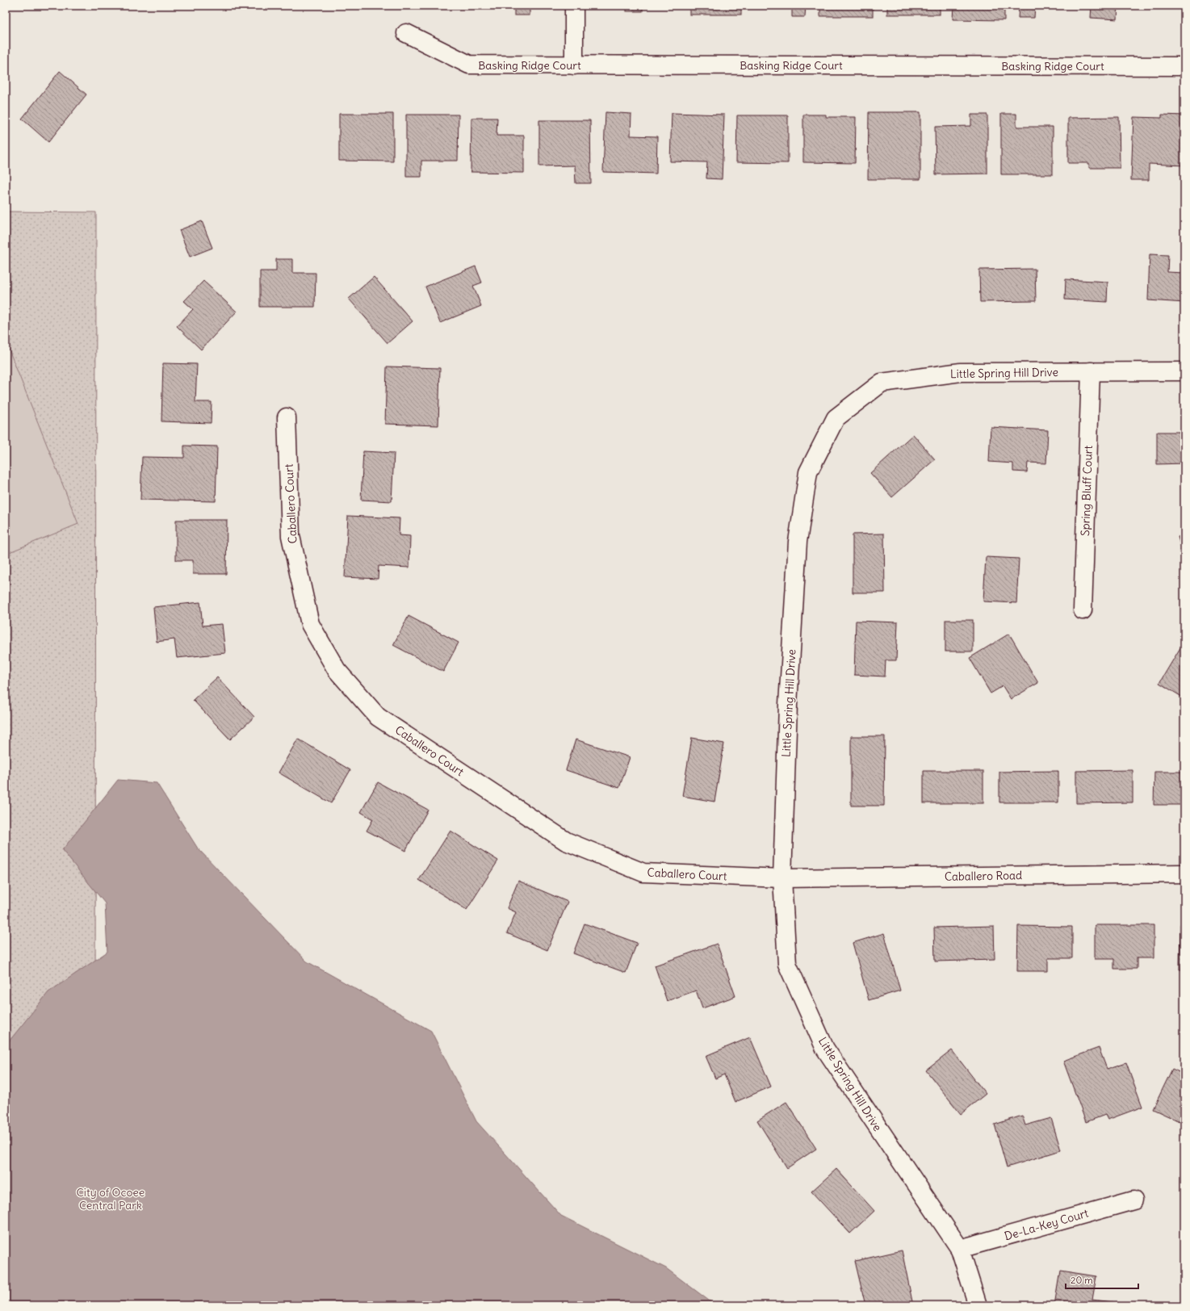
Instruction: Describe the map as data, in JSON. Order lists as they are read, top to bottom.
{
  "streets": {
    "street": [
      "Basking Ridge Court",
      "Little Spring Hill Drive",
      "Spring Bluff Court",
      "Caballero Court",
      "Caballero Road",
      "De-La-Key Court"
    ]
  },
  "crossings": [
    ["Little Spring Hill Drive", "Spring Bluff Court"],
    ["Little Spring Hill Drive", "Caballero Court"],
    ["Little Spring Hill Drive", "Caballero Road"],
    ["Little Spring Hill Drive", "De-La-Key Court"],
    ["Caballero Court", "Caballero Road"]
  ],
  "parks": ["City of Ocoee Central Park"],
  "scale_bar": "20 m"
}
